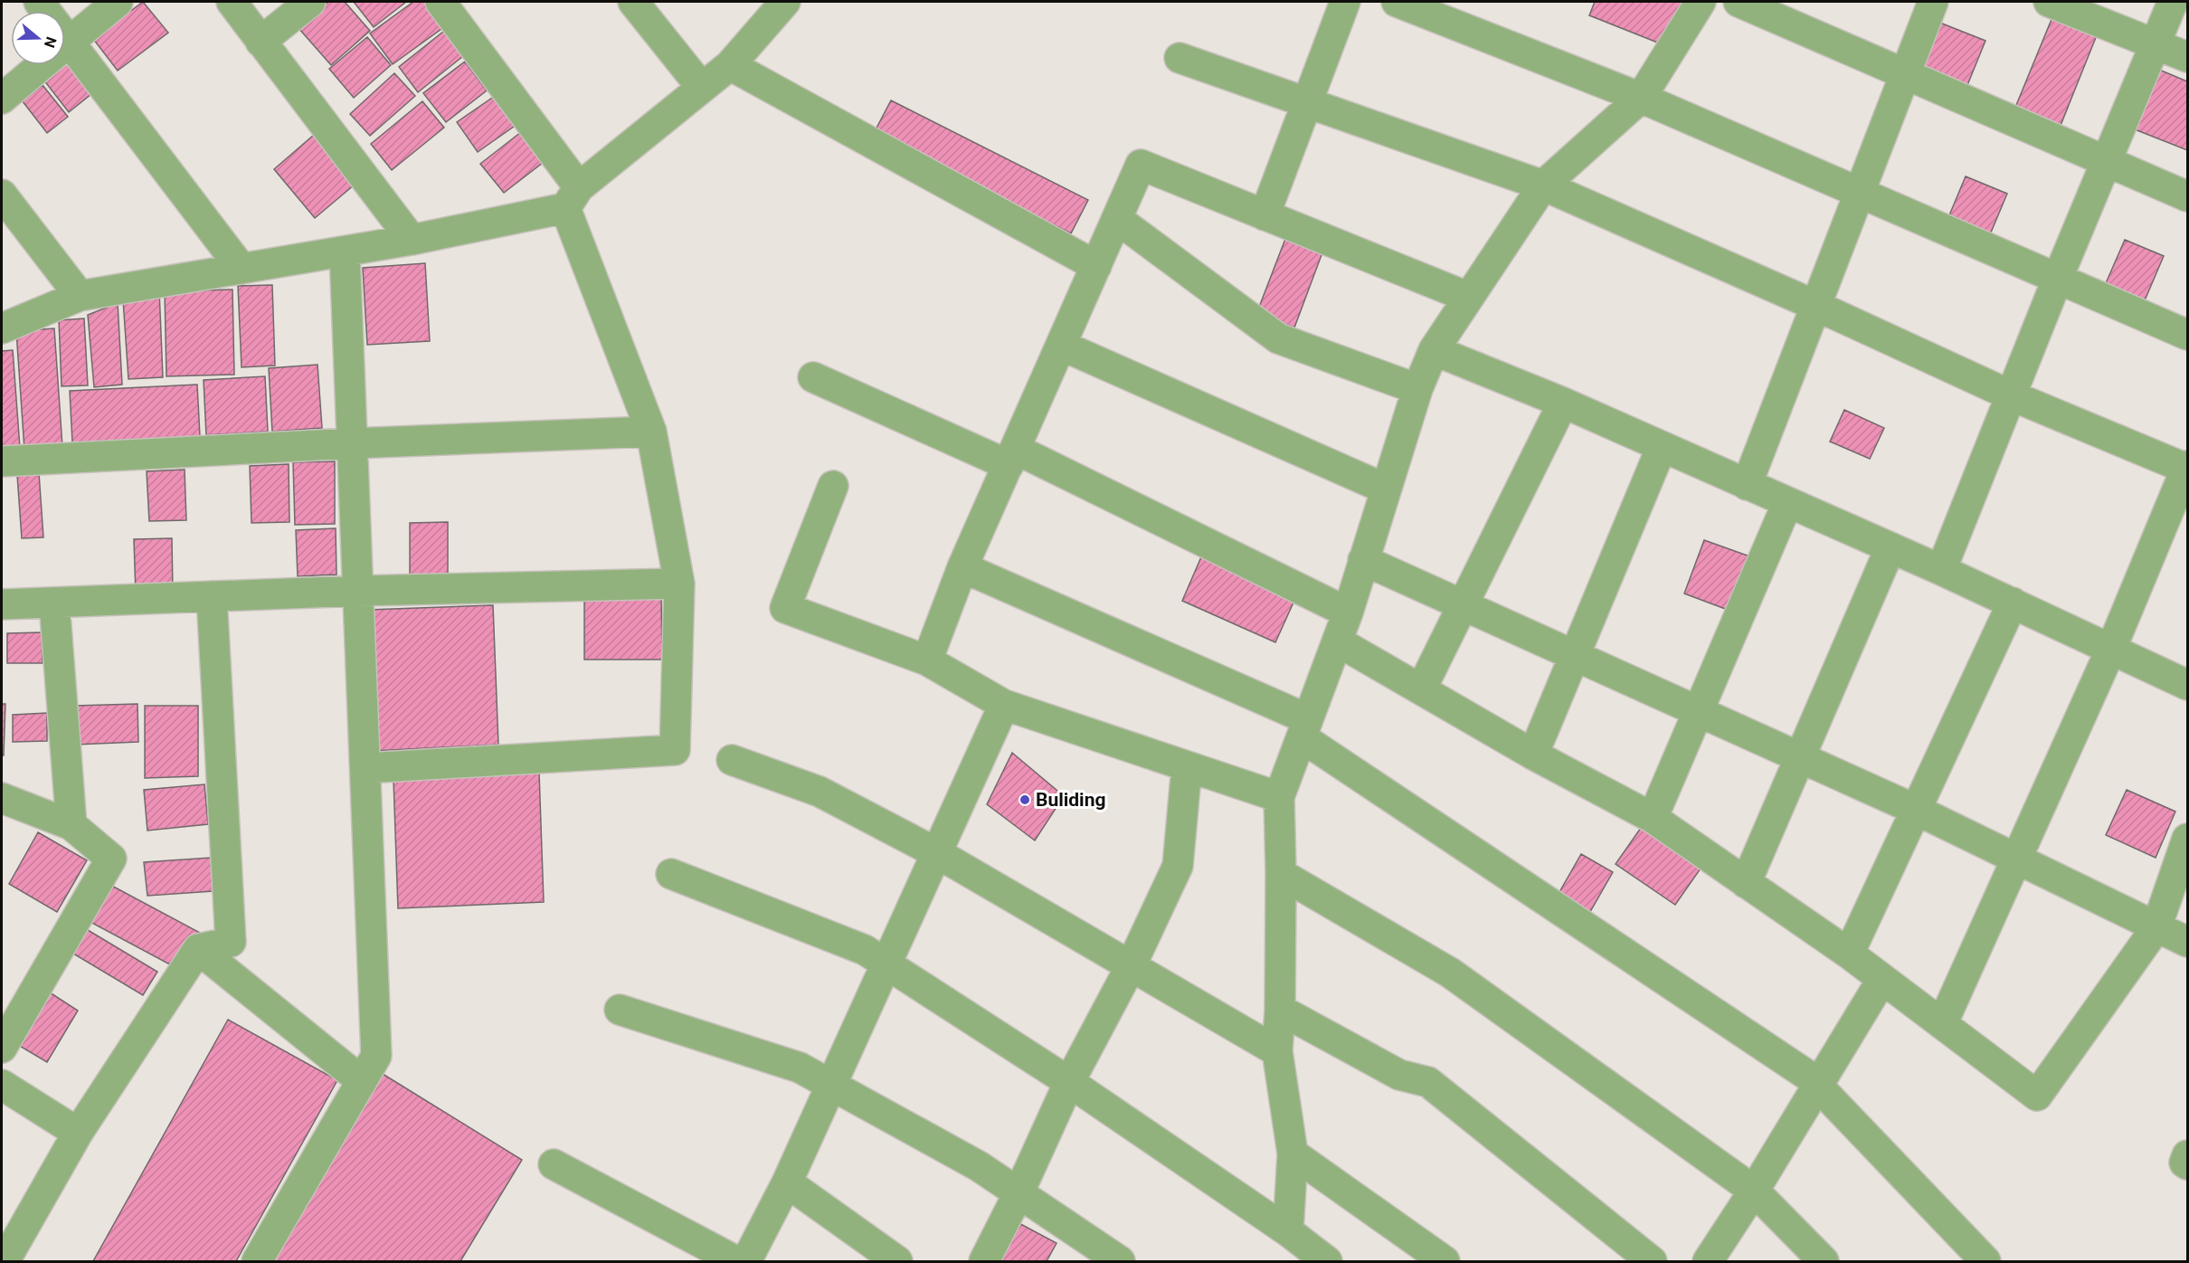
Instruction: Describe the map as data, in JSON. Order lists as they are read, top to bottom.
{
  "places": ["Buliding"],
  "north": "right"
}
